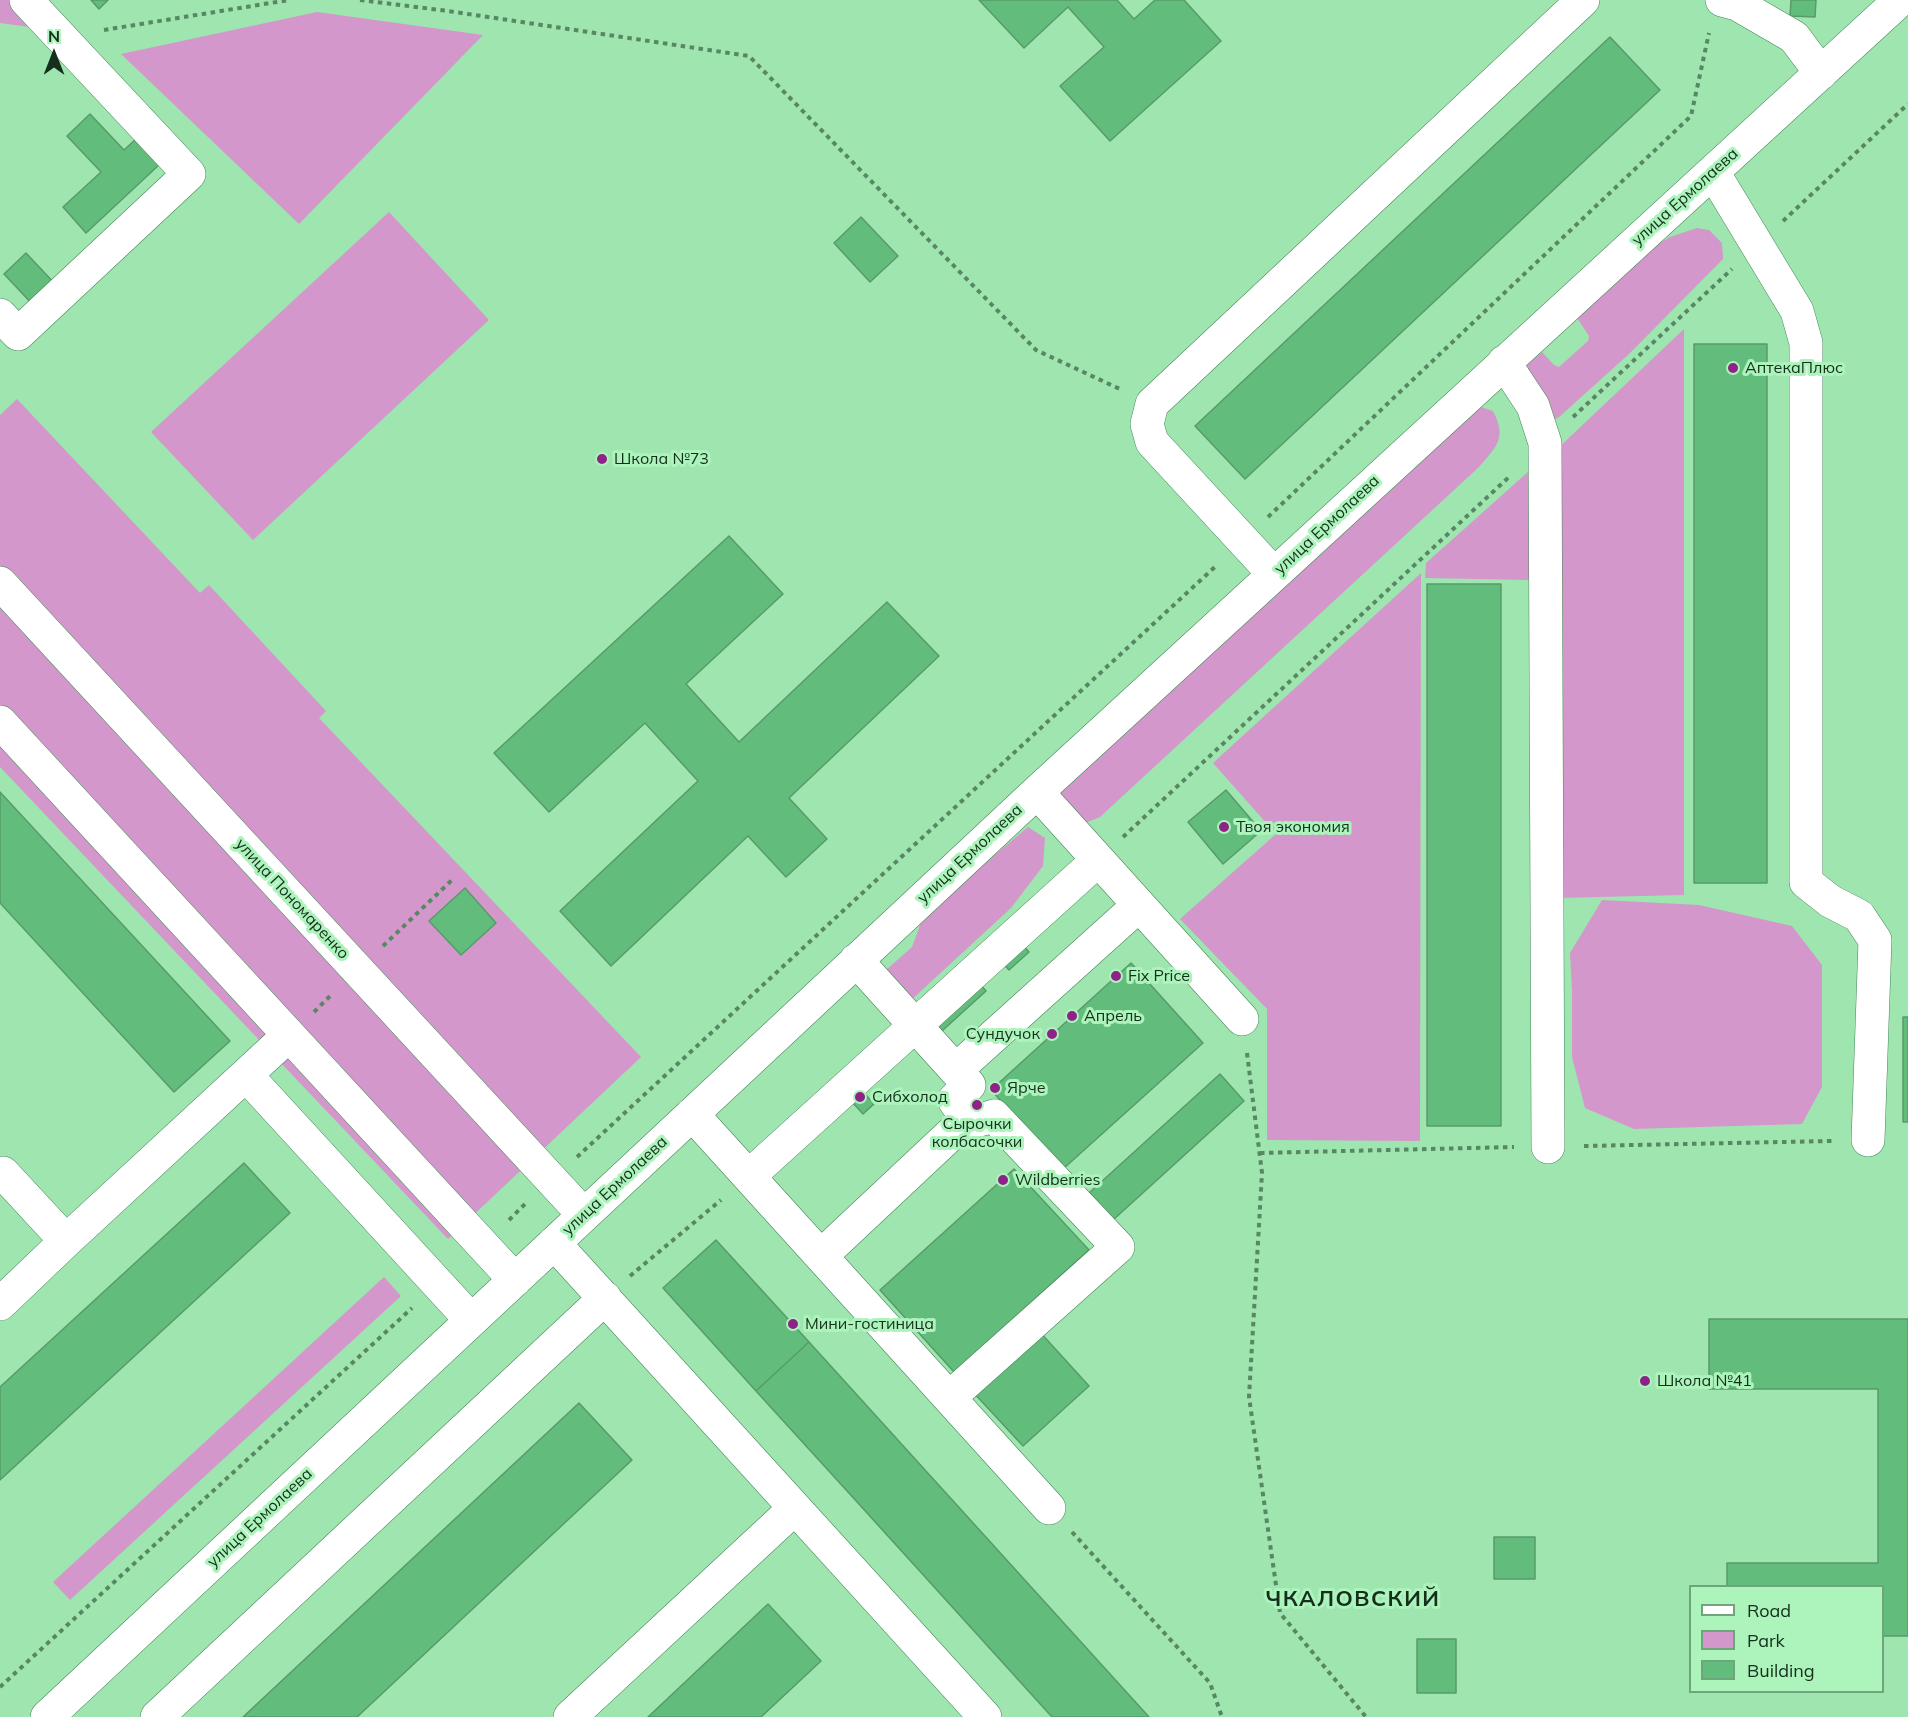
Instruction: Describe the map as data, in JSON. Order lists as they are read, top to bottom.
{
  "streets": {
    "street": ["улица Ермолаева", "улица Пономаренко"]
  },
  "crossings": [
    ["улица Ермолаева", "улица Пономаренко"]
  ],
  "districts": ["ЧКАЛОВСКИЙ"],
  "places": [
    "АптекаПлюс",
    "Школа №73",
    "Твоя экономия",
    "Fix Price",
    "Апрель",
    "Сундучок",
    "Ярче",
    "Сибхолод",
    "Сырочки колбасочки",
    "Wildberries",
    "Мини-гостиница",
    "Школа №41"
  ],
  "legend": ["Road", "Park", "Building"],
  "north": "top"
}
